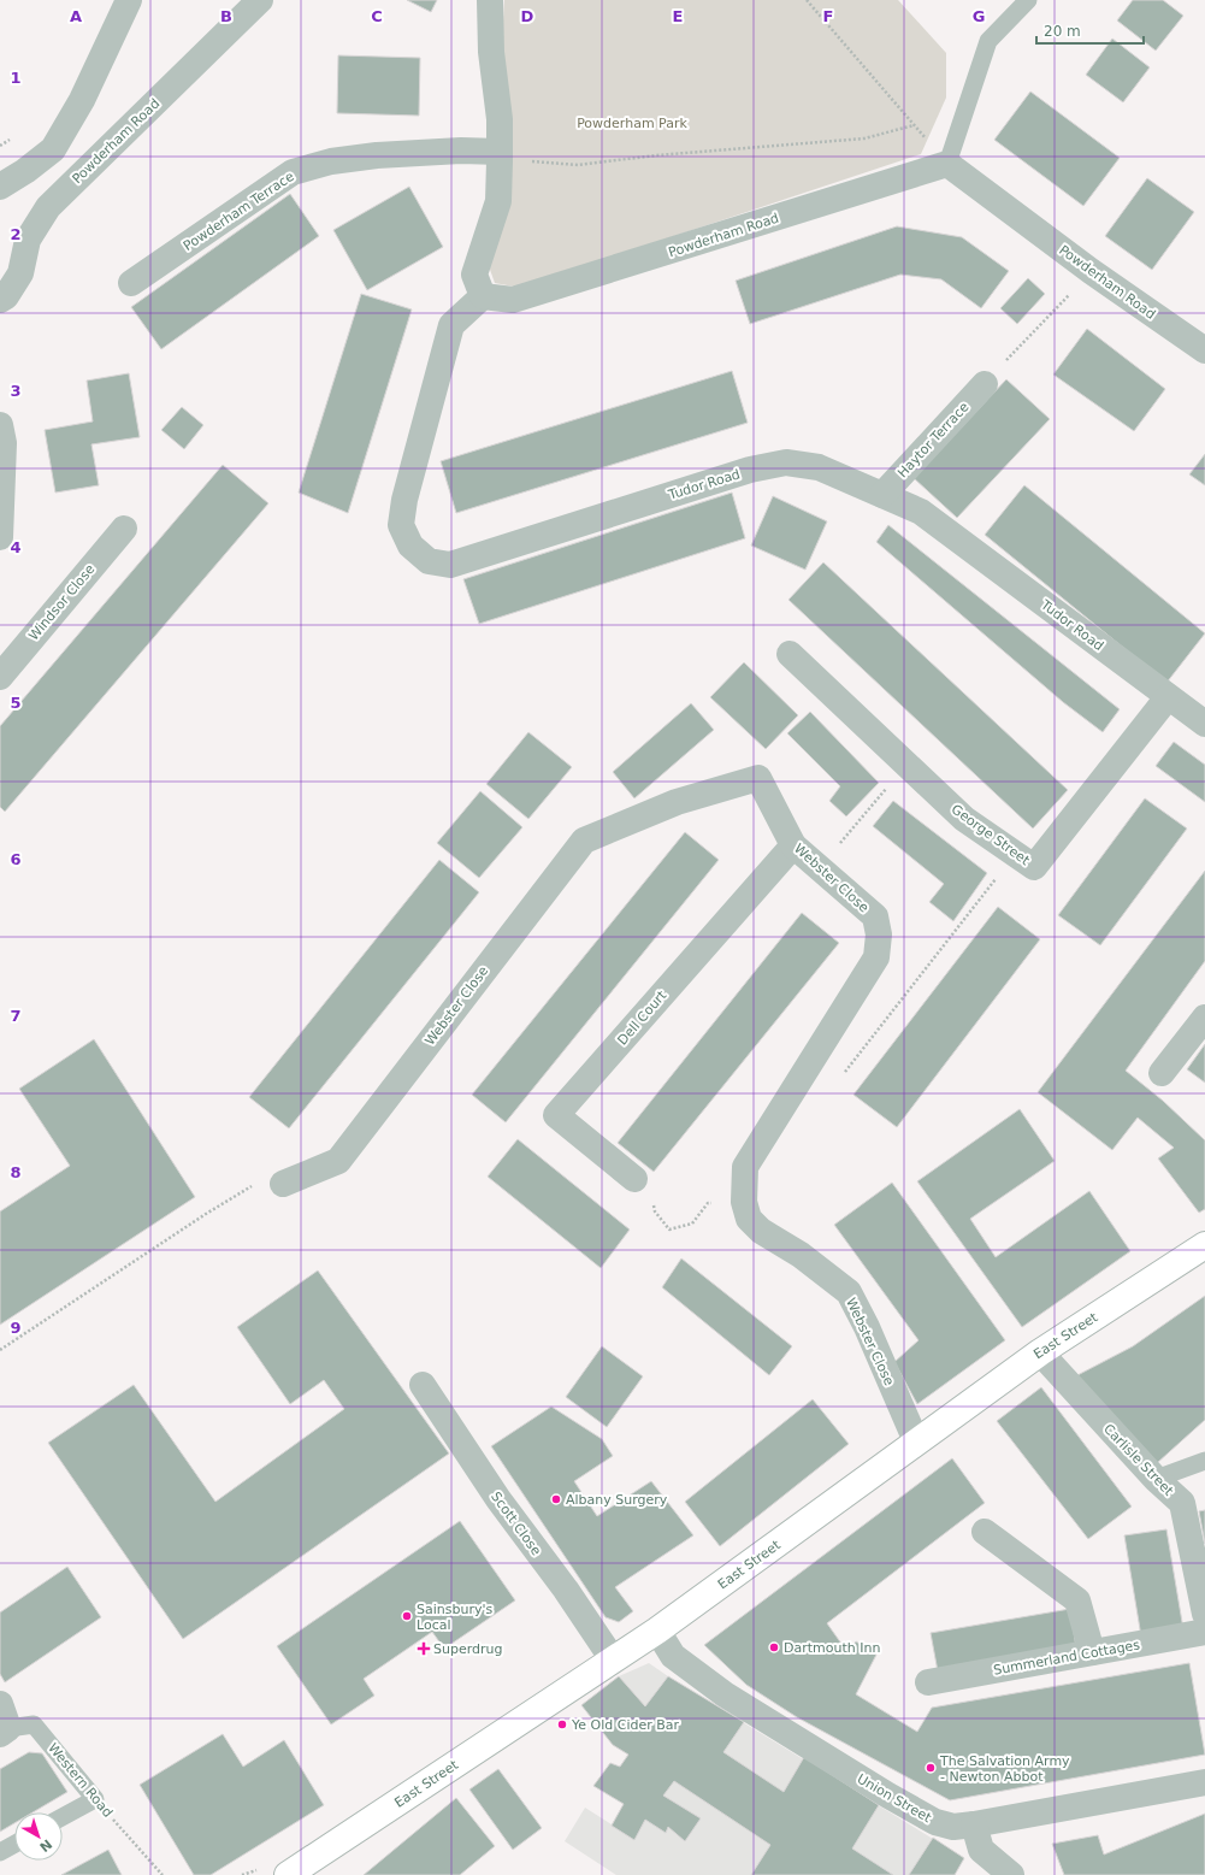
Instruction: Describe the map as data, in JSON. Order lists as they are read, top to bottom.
{
  "streets": {
    "main road": ["East Street"],
    "street": [
      "Powderham Road",
      "Powderham Terrace",
      "Haytor Terrace",
      "Tudor Road",
      "Windsor Close",
      "George Street",
      "Webster Close",
      "Dell Court",
      "Carlisle Street",
      "Scott Close",
      "Summerland Cottages",
      "Union Street"
    ],
    "lane": ["Western Road"]
  },
  "crossings": [
    ["Powderham Road", "Tudor Road"],
    ["Haytor Terrace", "Tudor Road"],
    ["Tudor Road", "George Street"],
    ["Webster Close", "Dell Court"],
    ["Webster Close", "East Street"],
    ["East Street", "Carlisle Street"],
    ["East Street", "Scott Close"],
    ["East Street", "Union Street"]
  ],
  "parks": ["Powderham Park"],
  "places": {
    "other": [
      "Albany Surgery",
      "Sainsbury's Local",
      "Dartmouth Inn",
      "Ye Old Cider Bar",
      "The Salvation Army - Newton Abbot"
    ],
    "health": ["Superdrug"]
  },
  "scale_bar": "20 m",
  "north": "bottom right",
  "grid": {
    "columns": [
      "A",
      "B",
      "C",
      "D",
      "E",
      "F",
      "G"
    ],
    "rows": [
      "1",
      "2",
      "3",
      "4",
      "5",
      "6",
      "7",
      "8",
      "9"
    ]
  }
}
